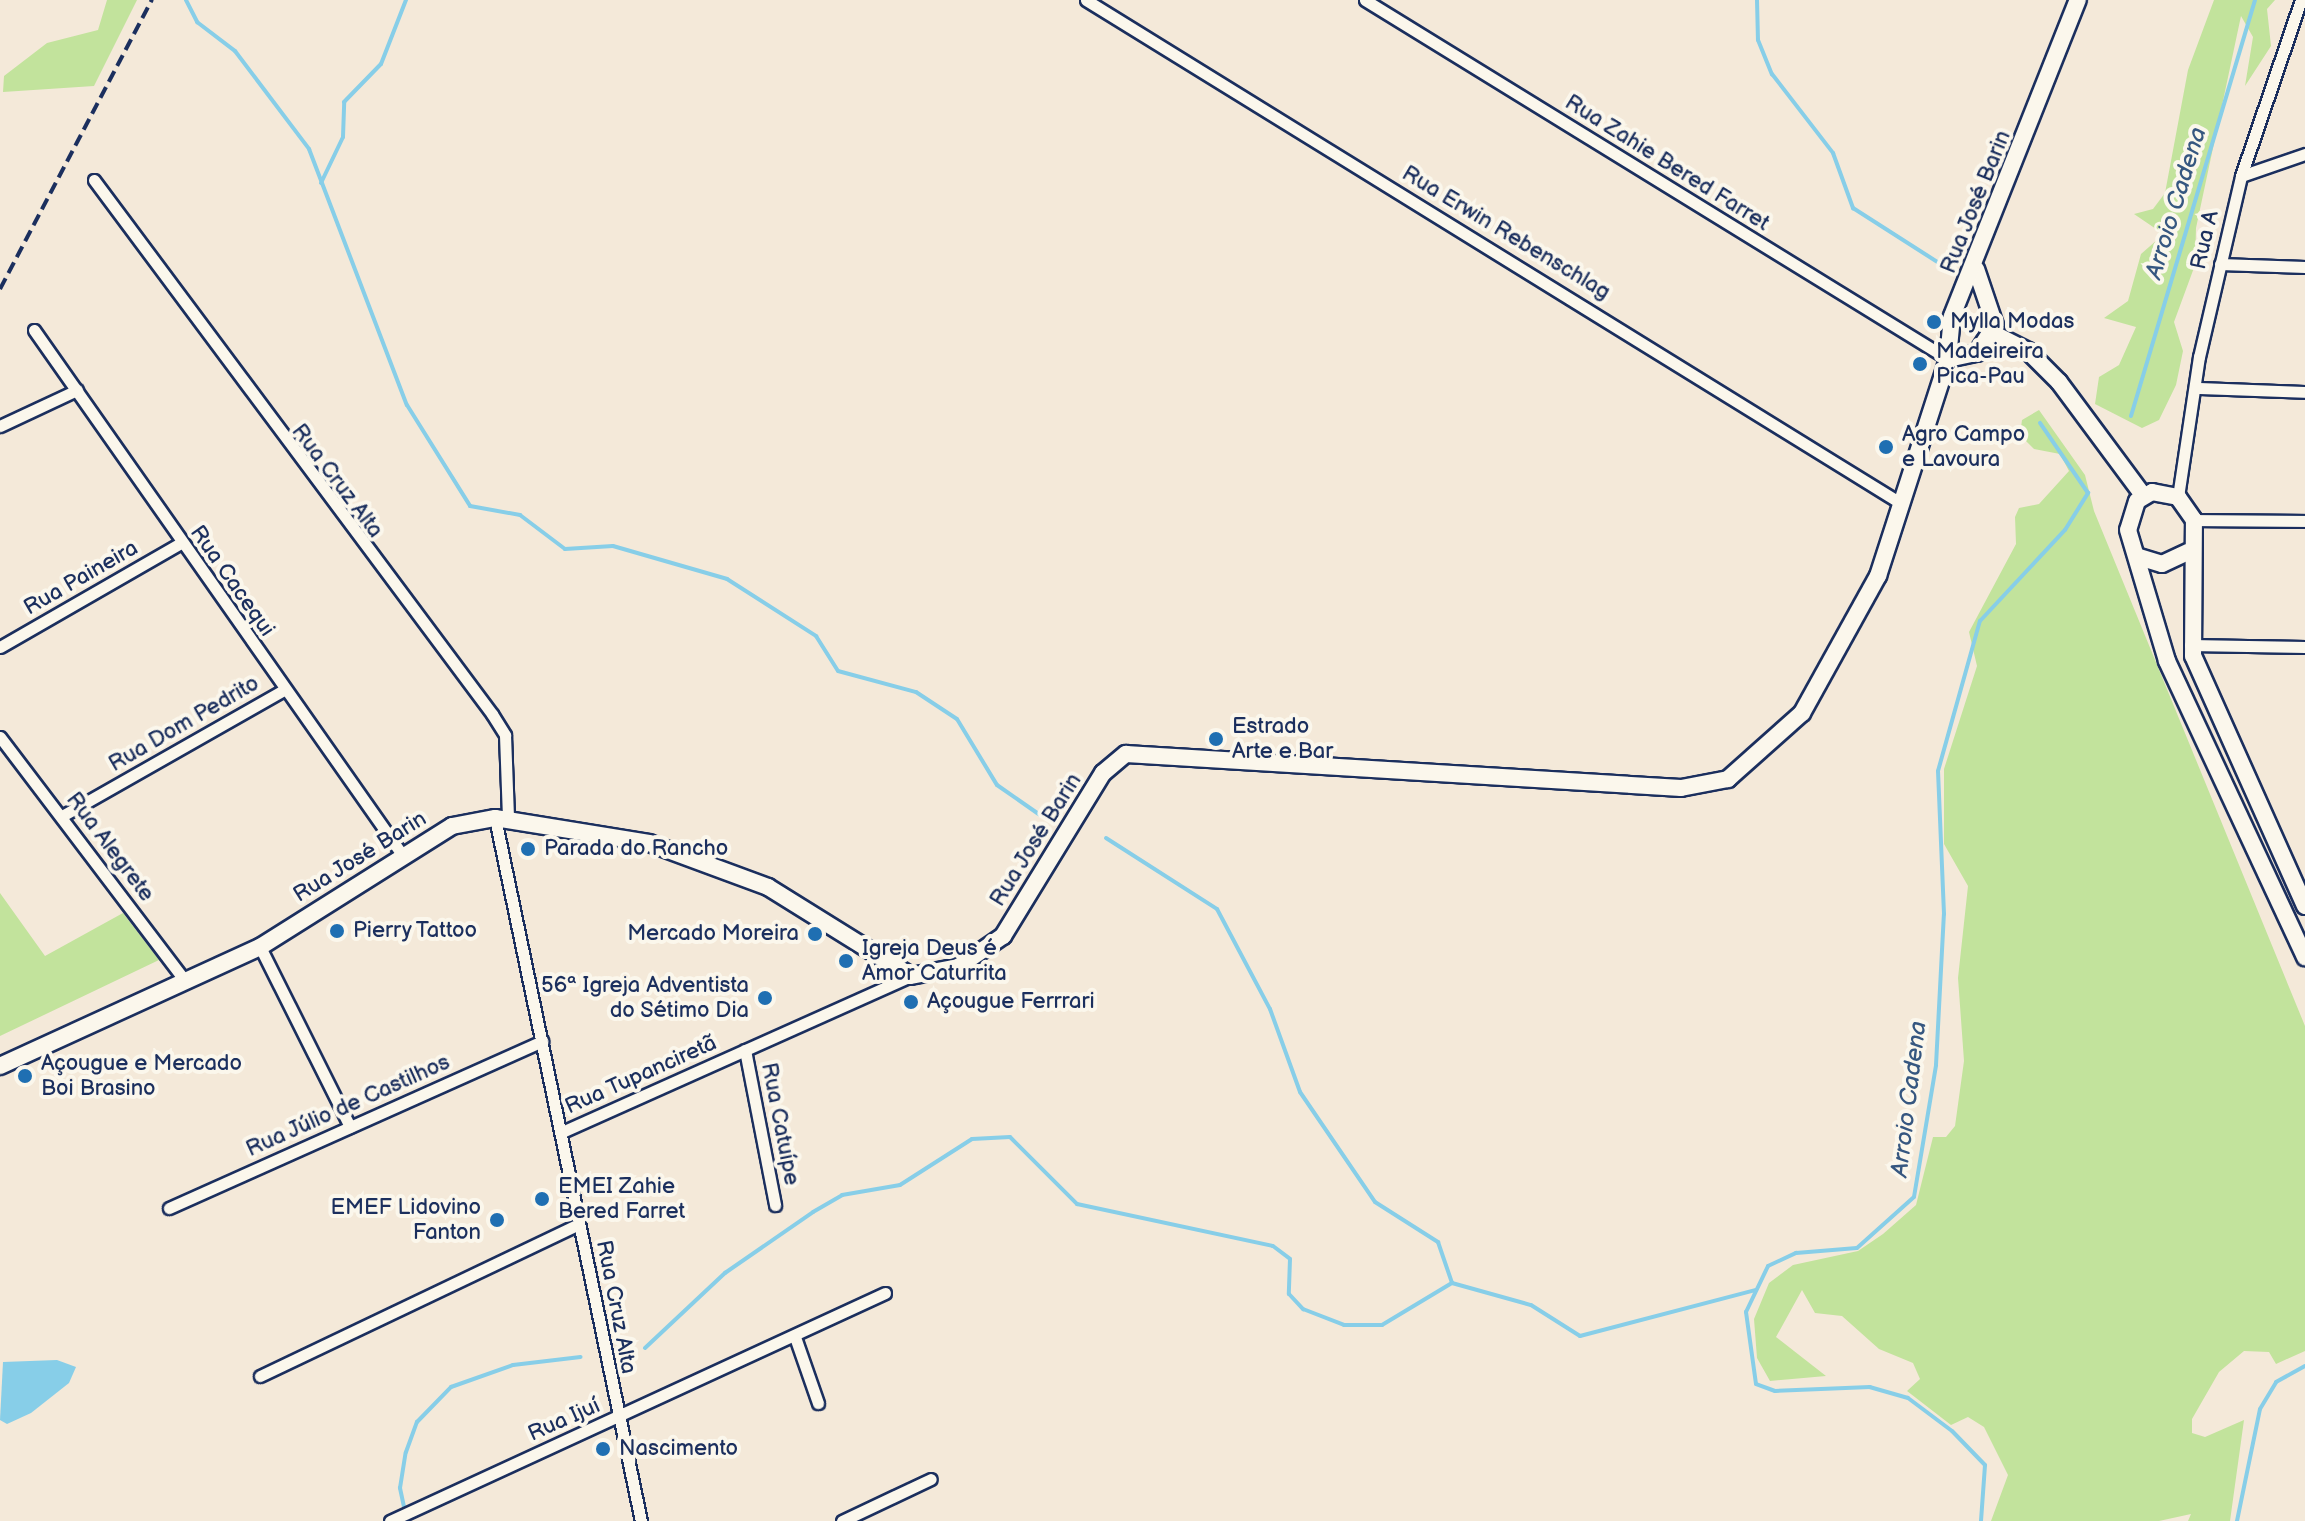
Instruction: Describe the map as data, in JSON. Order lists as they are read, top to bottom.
{
  "streets": {
    "main road": ["Rua José Barin"],
    "street": [
      "Rua Zahie Bered Farret",
      "Rua Erwin Rebenschlag",
      "Rua A",
      "Rua Cruz Alta",
      "Rua Paineira",
      "Rua Cacequi",
      "Rua Dom Pedrito",
      "Rua Alegrete",
      "Rua Tupanciretã",
      "Rua Júlio de Castilhos",
      "Rua Catuípe",
      "Rua Ijuí"
    ]
  },
  "crossings": [
    ["Rua Zahie Bered Farret", "Rua José Barin"],
    ["Rua José Barin", "Rua Erwin Rebenschlag"],
    ["Rua José Barin", "Rua Cruz Alta"],
    ["Rua José Barin", "Rua Cacequi"],
    ["Rua José Barin", "Rua Alegrete"],
    ["Rua José Barin", "Rua Tupanciretã"],
    ["Rua Cruz Alta", "Rua Tupanciretã"],
    ["Rua Cruz Alta", "Rua Júlio de Castilhos"],
    ["Rua Cruz Alta", "Rua Ijuí"],
    ["Rua Paineira", "Rua Cacequi"],
    ["Rua Cacequi", "Rua Dom Pedrito"],
    ["Rua Dom Pedrito", "Rua Alegrete"],
    ["Rua Tupanciretã", "Rua Catuípe"]
  ],
  "water": ["Arroio Cadena"],
  "places": [
    "Mylla Modas",
    "Madeireira Pica-Pau",
    "Agro Campo e Lavoura",
    "Estrado Arte e Bar",
    "Parada do Rancho",
    "Pierry Tattoo",
    "Mercado Moreira",
    "Igreja Deus é Amor Caturrita",
    "56ª Igreja Adventista do Sétimo Dia",
    "Açougue Ferrrari",
    "Açougue e Mercado Boi Brasino",
    "EMEI Zahie Bered Farret",
    "EMEF Lidovino Fanton",
    "Nascimento"
  ]
}
